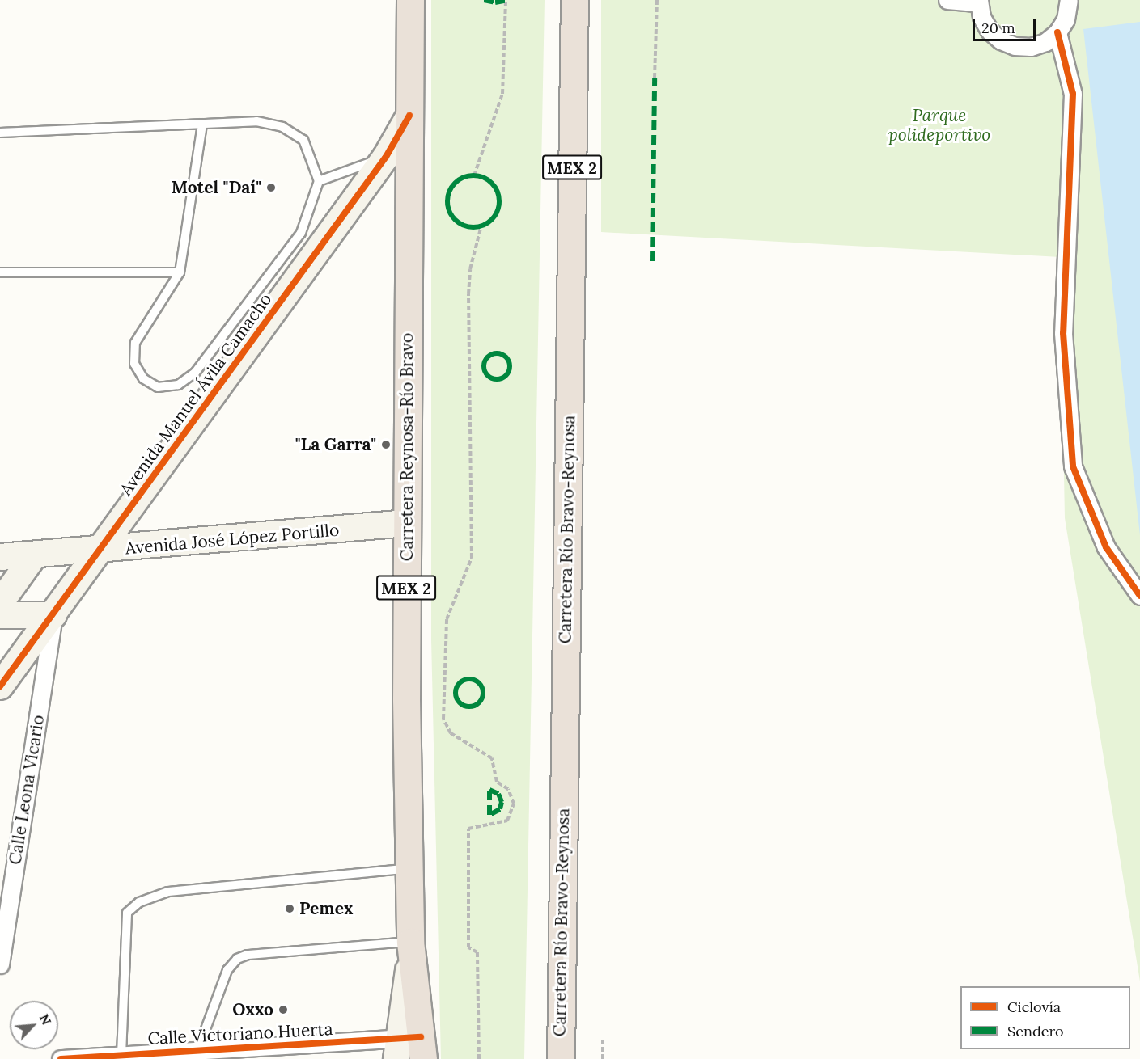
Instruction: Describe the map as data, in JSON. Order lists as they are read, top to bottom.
{
  "streets": {
    "highway": ["MEX 2", "Carretera Reynosa-Río Bravo", "Carretera Río Bravo-Reynosa"],
    "street": [
      "Avenida Manuel Ávila Camacho",
      "Avenida José López Portillo",
      "Calle Leona Vicario",
      "Calle Victoriano Huerta"
    ]
  },
  "crossings": [
    ["Avenida Manuel Ávila Camacho", "Carretera Reynosa-Río Bravo"],
    ["Avenida Manuel Ávila Camacho", "Avenida José López Portillo"],
    ["Avenida Manuel Ávila Camacho", "Calle Leona Vicario"],
    ["Carretera Reynosa-Río Bravo", "Avenida José López Portillo"],
    ["Carretera Reynosa-Río Bravo", "Calle Victoriano Huerta"]
  ],
  "parks": ["Parque polideportivo"],
  "places": [
    "Motel \"Daí\"",
    "\"La Garra\"",
    "Pemex",
    "Oxxo"
  ],
  "legend": ["Ciclovía", "Sendero"],
  "scale_bar": "20 m",
  "north": "top right"
}
